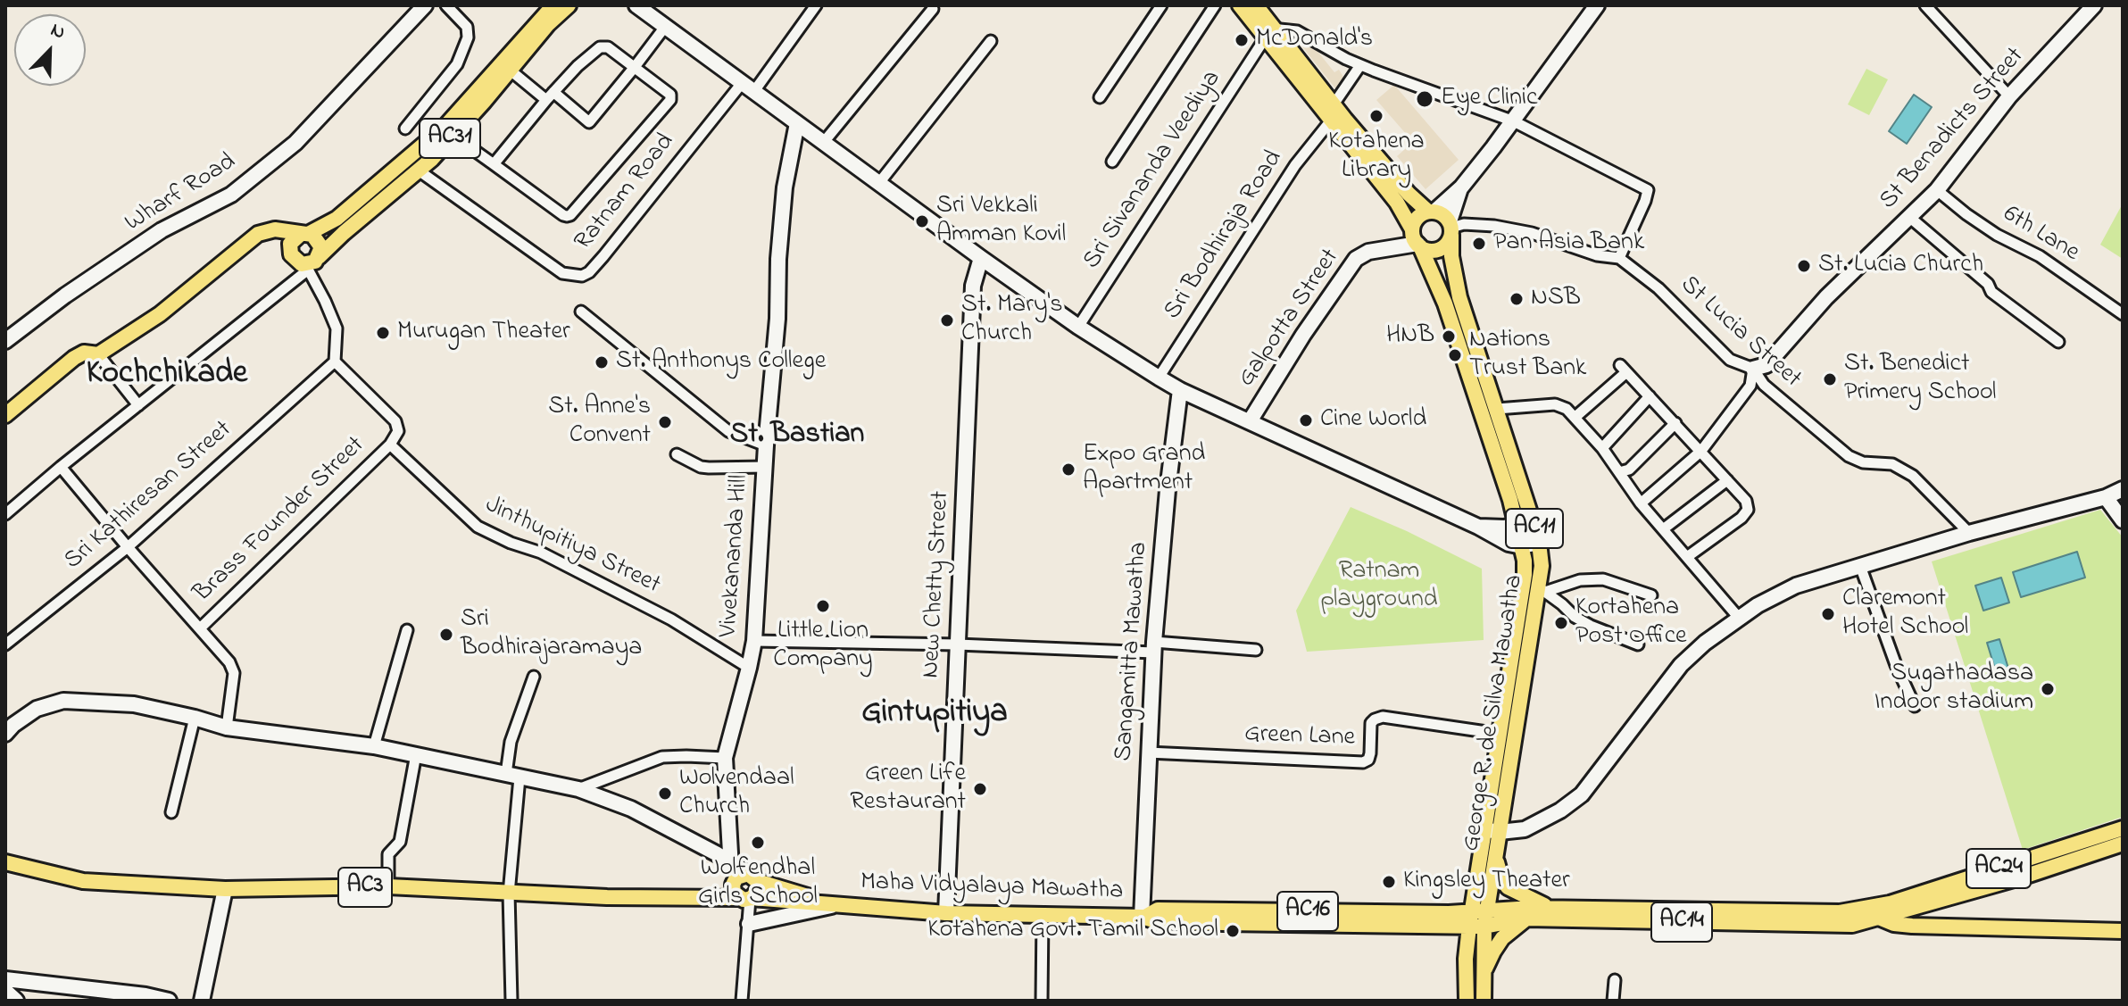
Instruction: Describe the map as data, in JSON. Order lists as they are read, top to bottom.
{
  "streets": {
    "main road": [
      "St Benadicts Street",
      "AC31",
      "Wharf Road",
      "Galpotta Street",
      "AC11",
      "Vivekananda Hill",
      "New Chetty Street",
      "Sangamitta Mawatha",
      "George R. de Silva Mawatha",
      "AC24",
      "AC3",
      "Maha Vidyalaya Mawatha",
      "AC16",
      "AC14"
    ],
    "street": [
      "Sri Sivananda Veediya",
      "Ratnam Road",
      "6th Lane",
      "Sri Bodhiraja Road",
      "St Lucia Street",
      "Sri Kathiresan Street",
      "Brass Founder Street",
      "Jinthupitiya Street",
      "Green Lane"
    ]
  },
  "crossings": [
    ["St Benadicts Street", "6th Lane"],
    ["St Benadicts Street", "St Lucia Street"],
    ["AC31", "Ratnam Road"],
    ["Sri Sivananda Veediya", "George R. de Silva Mawatha"],
    ["Sri Bodhiraja Road", "George R. de Silva Mawatha"],
    ["Galpotta Street", "St Lucia Street"],
    ["Galpotta Street", "George R. de Silva Mawatha"],
    ["St Lucia Street", "George R. de Silva Mawatha"],
    ["Brass Founder Street", "Jinthupitiya Street"],
    ["Jinthupitiya Street", "Vivekananda Hill"],
    ["Vivekananda Hill", "Maha Vidyalaya Mawatha"],
    ["New Chetty Street", "Maha Vidyalaya Mawatha"],
    ["Sangamitta Mawatha", "Green Lane"],
    ["Sangamitta Mawatha", "Maha Vidyalaya Mawatha"],
    ["George R. de Silva Mawatha", "Green Lane"],
    ["George R. de Silva Mawatha", "Maha Vidyalaya Mawatha"],
    ["George R. de Silva Mawatha", "AC14"],
    ["AC24", "AC14"],
    ["AC3", "Maha Vidyalaya Mawatha"],
    ["Maha Vidyalaya Mawatha", "AC14"]
  ],
  "districts": ["Kochchikade", "St. Bastian", "Gintupitiya"],
  "parks": ["Ratnam playground"],
  "places": [
    "McDonald's",
    "Eye Clinic",
    "Kotahena Library",
    "Sri Vekkali Amman Kovil",
    "Pan Asia Bank",
    "St. Lucia Church",
    "NSB",
    "St. Mary's Church",
    "Murugan Theater",
    "HNB",
    "Nations Trust Bank",
    "St. Anthonys College",
    "St. Benedict Primery School",
    "Cine World",
    "St. Anne's Convent",
    "Expo Grand Apartment",
    "Little Lion Company",
    "Claremont Hotel School",
    "Kortahena Post Office",
    "Sri Bodhirajaramaya",
    "Sugathadasa Indoor stadium",
    "Green Life Restaurant",
    "Wolvendaal Church",
    "Wolfendhal Girls School",
    "Kingsley Theater",
    "Kotahena Govt. Tamil School"
  ],
  "north": "top right"
}
